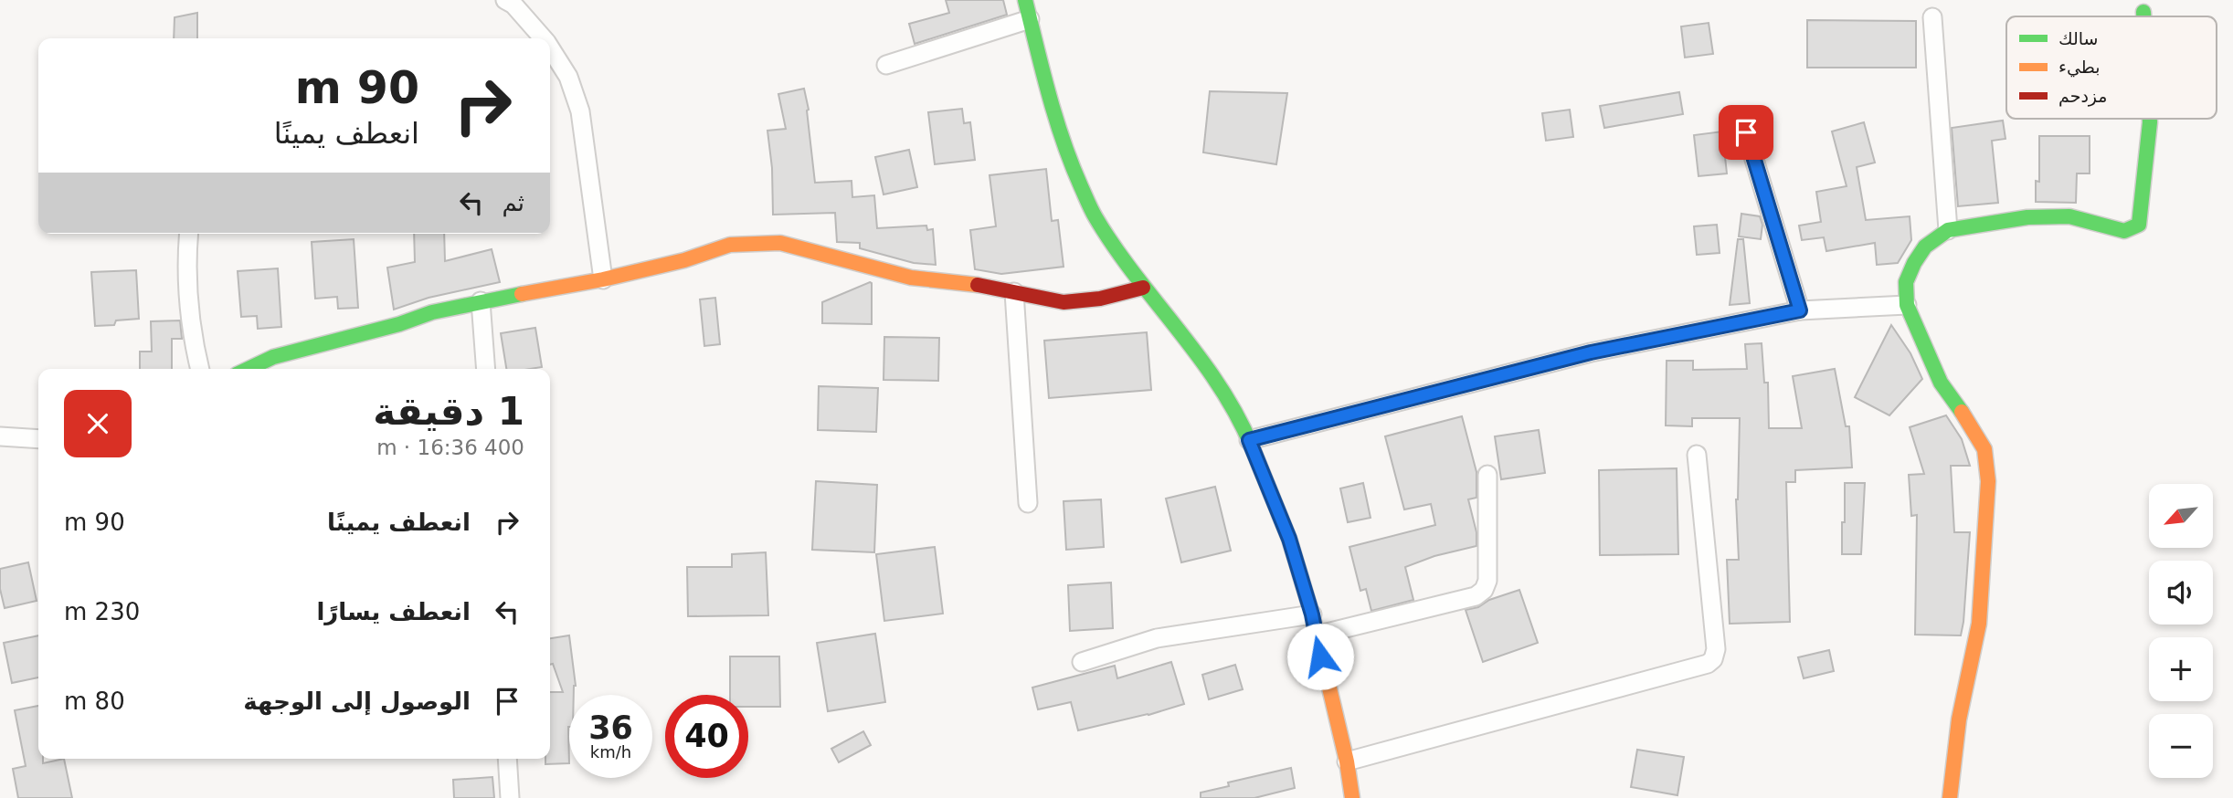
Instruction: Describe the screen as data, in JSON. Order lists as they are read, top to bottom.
{
  "legend": ["سالك", "بطيء", "مزدحم"],
  "north": "bottom left",
  "page": {
    "turn": ["90 m", "انعطف يمينًا"],
    "then": "ثم",
    "heading": ["1 دقيقة", "400 m · 16:36"],
    "list": [
      {
        "name": "انعطف يمينًا",
        "value": "90 m"
      },
      {
        "name": "انعطف يسارًا",
        "value": "230 m"
      },
      {
        "name": "الوصول إلى الوجهة",
        "value": "80 m"
      }
    ],
    "map_buttons": ["+", "−"],
    "speed": "36 km/h",
    "limit": "40"
  }
}
